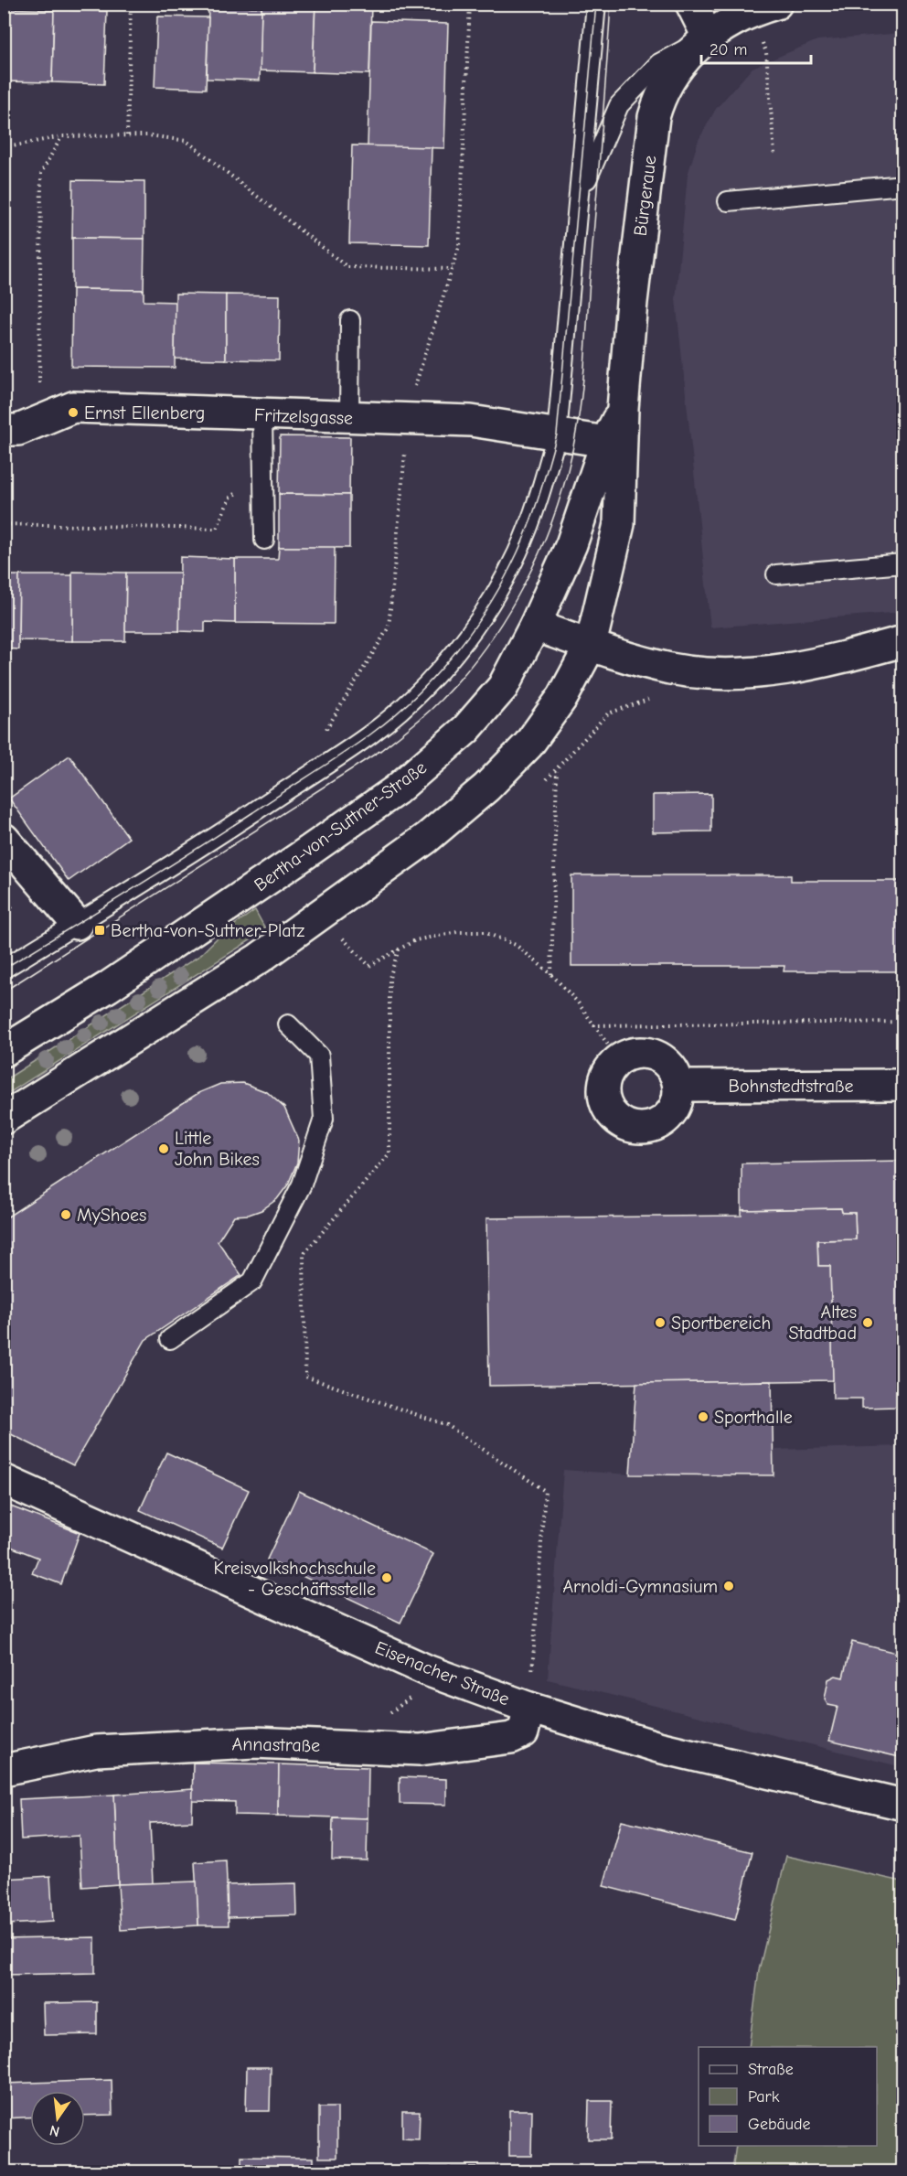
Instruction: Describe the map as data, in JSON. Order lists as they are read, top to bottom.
{
  "streets": {
    "main road": [
      "Bürgeraue",
      "Fritzelsgasse",
      "Bertha-von-Suttner-Straße",
      "Bohnstedtstraße",
      "Eisenacher Straße",
      "Annastraße"
    ]
  },
  "crossings": [
    ["Bürgeraue", "Fritzelsgasse"],
    ["Bürgeraue", "Bertha-von-Suttner-Straße"],
    ["Eisenacher Straße", "Annastraße"]
  ],
  "places": {
    "other": [
      "Ernst Ellenberg",
      "Little John Bikes",
      "MyShoes",
      "Sportbereich",
      "Altes Stadtbad",
      "Sporthalle",
      "Kreisvolkshochschule - Geschäftsstelle",
      "Arnoldi-Gymnasium"
    ],
    "transit": ["Bertha-von-Suttner-Platz"]
  },
  "legend": ["Straße", "Park", "Gebäude"],
  "scale_bar": "20 m",
  "north": "bottom"
}
